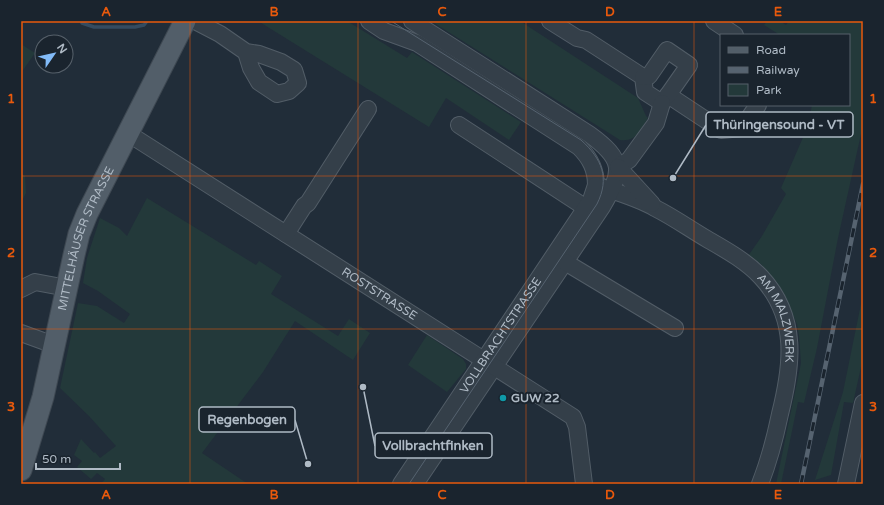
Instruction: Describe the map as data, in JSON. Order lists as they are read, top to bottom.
{
  "streets": {
    "main road": ["MITTELHÄUSER STRASSE"],
    "street": ["ROSTSTRASSE", "AM MALZWERK", "VOLLBRACHTSTRASSE"]
  },
  "crossings": [
    ["MITTELHÄUSER STRASSE", "ROSTSTRASSE"],
    ["ROSTSTRASSE", "VOLLBRACHTSTRASSE"],
    ["AM MALZWERK", "VOLLBRACHTSTRASSE"]
  ],
  "places": [
    "Thüringensound - VT",
    "Vollbrachtfinken",
    "GUW 22",
    "Regenbogen"
  ],
  "legend": ["Road", "Railway", "Park"],
  "scale_bar": "50 m",
  "north": "top right",
  "grid": {
    "columns": [
      "A",
      "B",
      "C",
      "D",
      "E"
    ],
    "rows": ["1", "2", "3"]
  }
}
